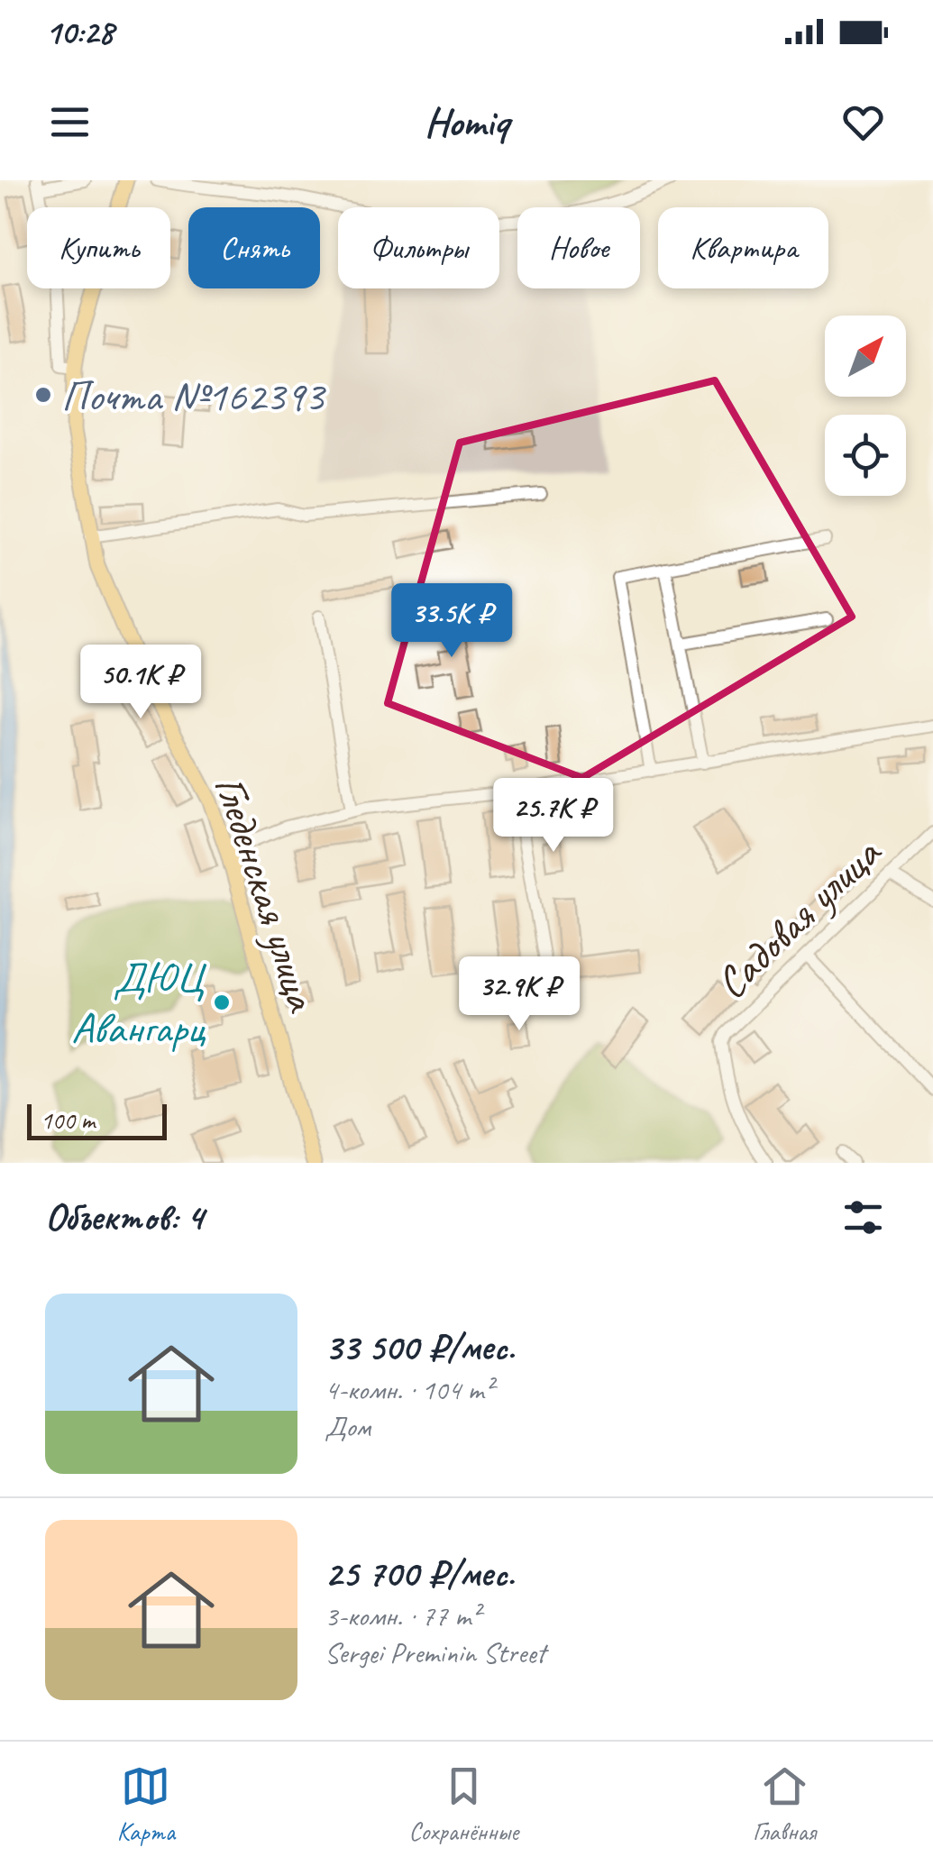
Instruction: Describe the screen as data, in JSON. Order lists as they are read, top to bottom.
{
  "streets": {
    "main road": ["Гледенская улица"],
    "street": ["Садовая улица"]
  },
  "places": ["Почта №162393", "ДЮЦ Авангарц"],
  "scale_bar": "100 m",
  "north": "top right",
  "page": {
    "status": "10:28",
    "header": "Homiq",
    "chip": [
      "Купить",
      "Снять",
      "Фильтры",
      "Новое",
      "Квартира"
    ],
    "price": [
      "33.5K ₽",
      "50.1K ₽",
      "25.7K ₽",
      "32.9K ₽"
    ],
    "scale": "100 m",
    "heading": "Объектов: 4",
    "list": [
      {
        "name": "33 500 ₽/мес.",
        "note": "4-комн. · 104 m² · Дом"
      },
      {
        "name": "25 700 ₽/мес.",
        "note": "3-комн. · 77 m² · Sergei Preminin Street"
      }
    ],
    "tabs": ["Карта", "Сохранённые", "Главная"]
  }
}
